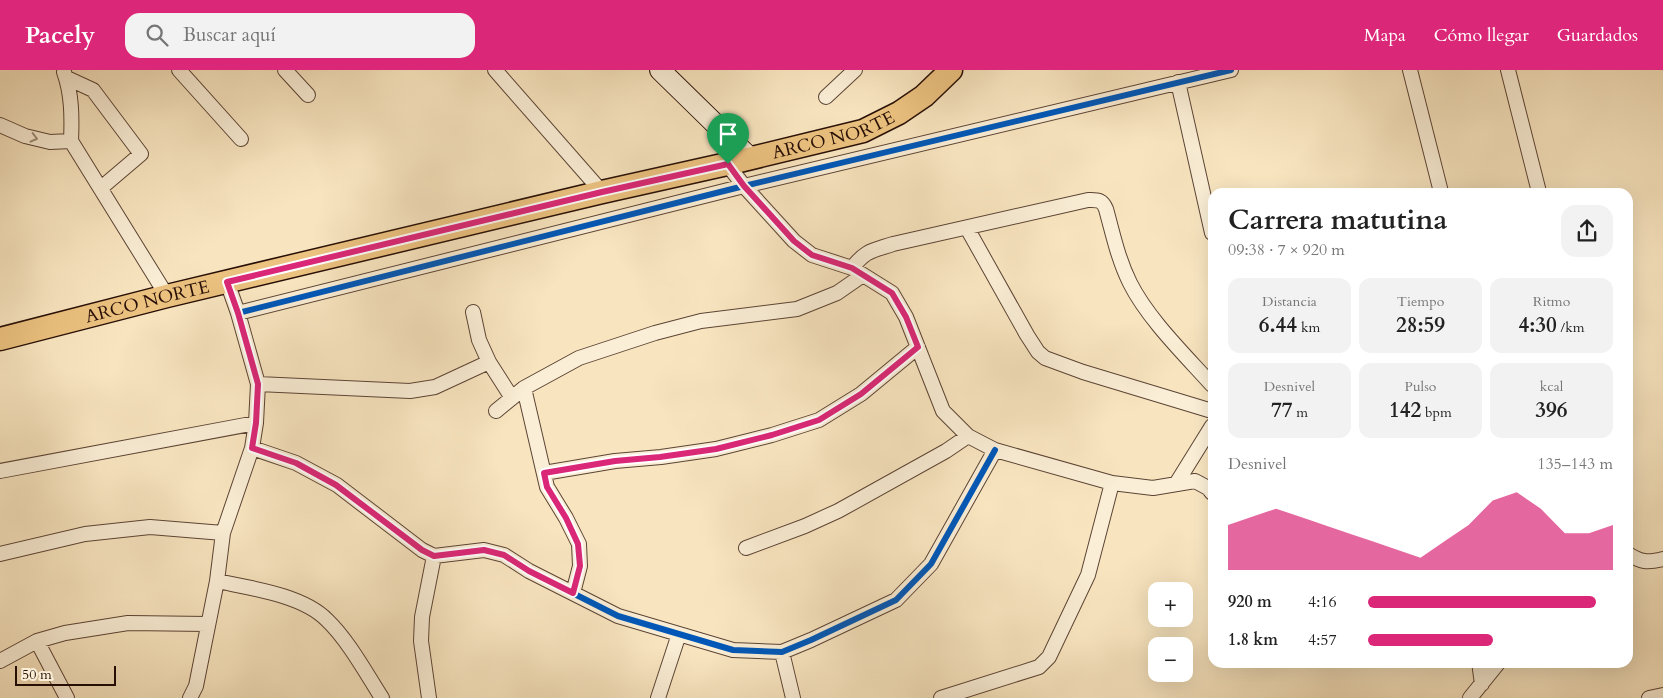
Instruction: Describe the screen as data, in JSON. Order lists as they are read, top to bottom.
{
  "streets": {
    "main road": ["ARCO NORTE"]
  },
  "scale_bar": "50 m",
  "page": {
    "header": "Pacely",
    "search": "Buscar aquí",
    "nav": ["Mapa", "Cómo llegar", "Guardados"],
    "heading": ["Carrera matutina", "09:38 · 7 × 920 m"],
    "stats": [
      ["Distancia", "6.44 km"],
      ["Tiempo", "28:59"],
      ["Ritmo", "4:30 /km"],
      ["Desnivel", "77 m"],
      ["Pulso", "142 bpm"],
      ["kcal", "396"]
    ],
    "chart": ["Desnivel", "135–143 m"],
    "map_buttons": ["+", "−"],
    "list": [
      {
        "name": "920 m",
        "note": "4:16"
      },
      {
        "name": "1.8 km",
        "note": "4:57"
      }
    ],
    "scale": "50 m"
  }
}
